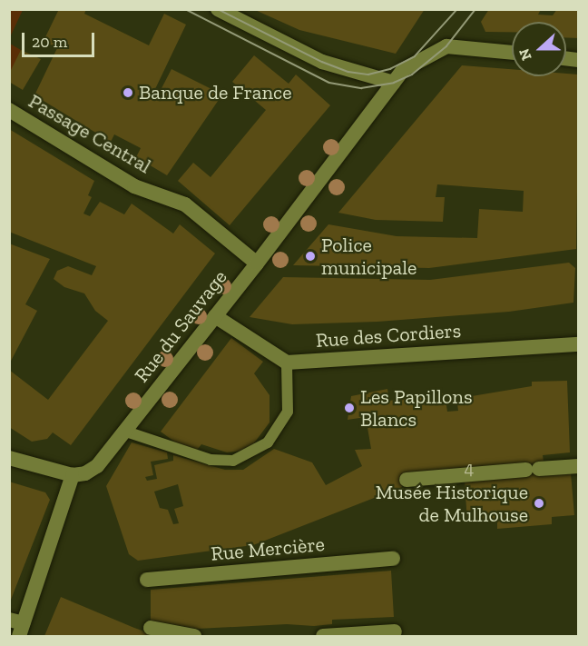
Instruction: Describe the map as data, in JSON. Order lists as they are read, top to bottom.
{
  "streets": {
    "street": [
      "Passage Central",
      "Rue du Sauvage",
      "Rue des Cordiers",
      "Rue Mercière"
    ]
  },
  "crossings": [
    ["Passage Central", "Rue du Sauvage"]
  ],
  "places": [
    "Banque de France",
    "Police municipale",
    "Les Papillons Blancs",
    "Musée Historique de Mulhouse"
  ],
  "house_numbers": ["4"],
  "scale_bar": "20 m",
  "north": "left"
}
